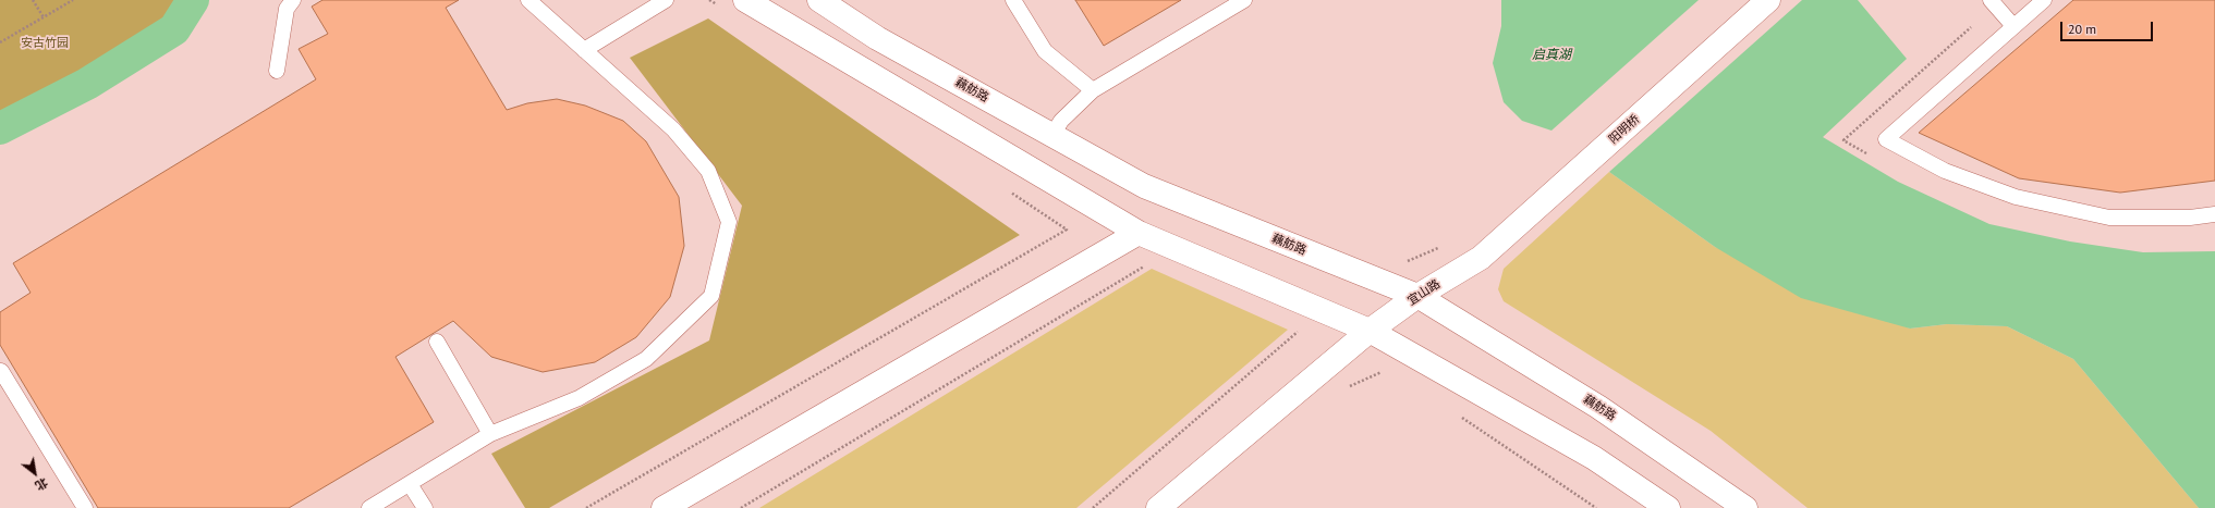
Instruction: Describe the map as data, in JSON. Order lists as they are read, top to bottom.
{
  "streets": {
    "street": ["藕舫路", "阳明桥", "宜山路"]
  },
  "crossings": [
    ["藕舫路", "宜山路"],
    ["阳明桥", "宜山路"]
  ],
  "water": ["启真湖"],
  "parks": ["安古竹园"],
  "scale_bar": "20 m",
  "north": "bottom right"
}
